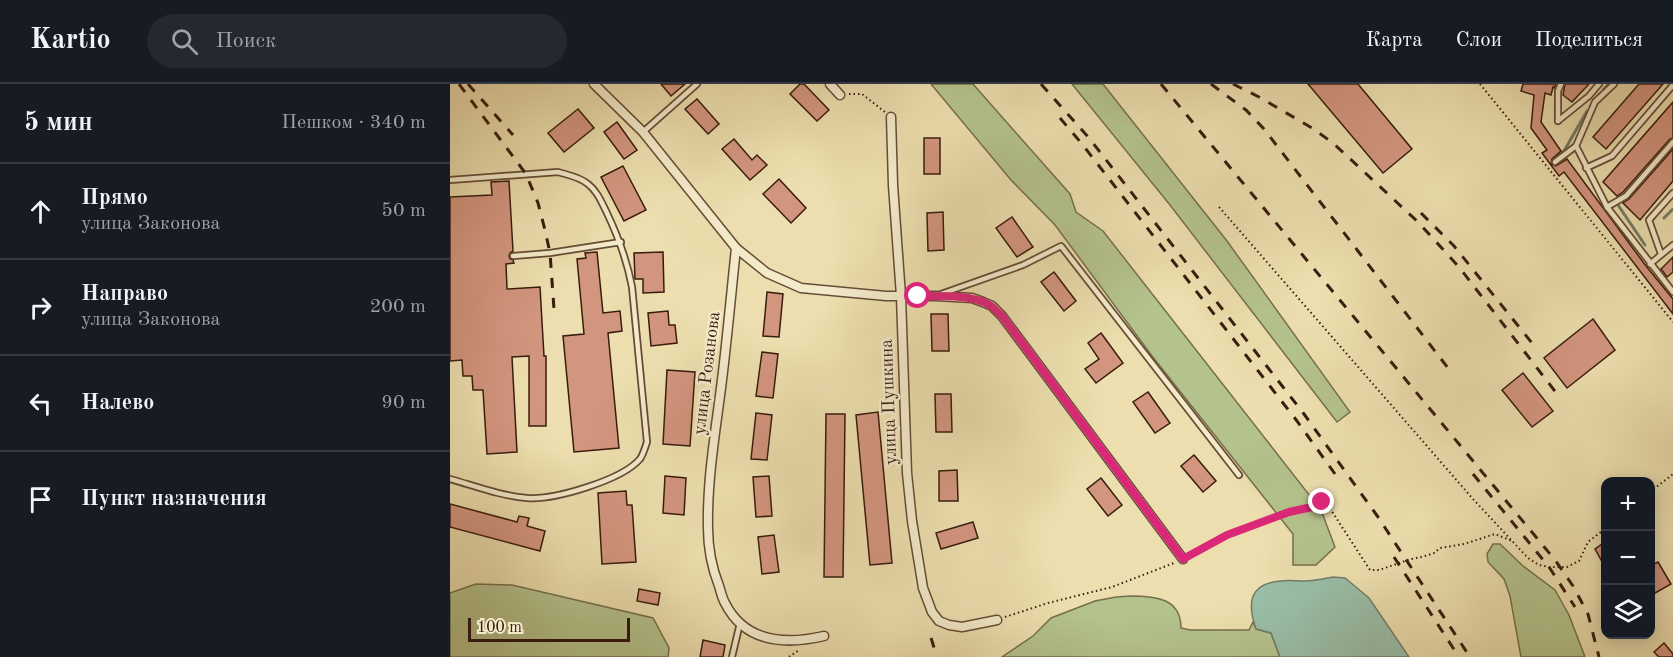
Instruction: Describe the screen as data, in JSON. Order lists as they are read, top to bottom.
{
  "streets": {
    "street": ["улица Розанова", "улица Пушкина"]
  },
  "scale_bar": "100 m",
  "page": {
    "header": "Kartio",
    "search": "Поиск",
    "nav": ["Карта", "Слои", "Поделиться"],
    "heading": ["5 мин", "Пешком · 340 m"],
    "list": [
      ["Прямо", "улица Законова", "50 m"],
      ["Направо", "улица Законова", "200 m"],
      ["Налево", "90 m"],
      "Пункт назначения"
    ],
    "map_buttons": ["+", "−"],
    "scale": "100 m"
  }
}
